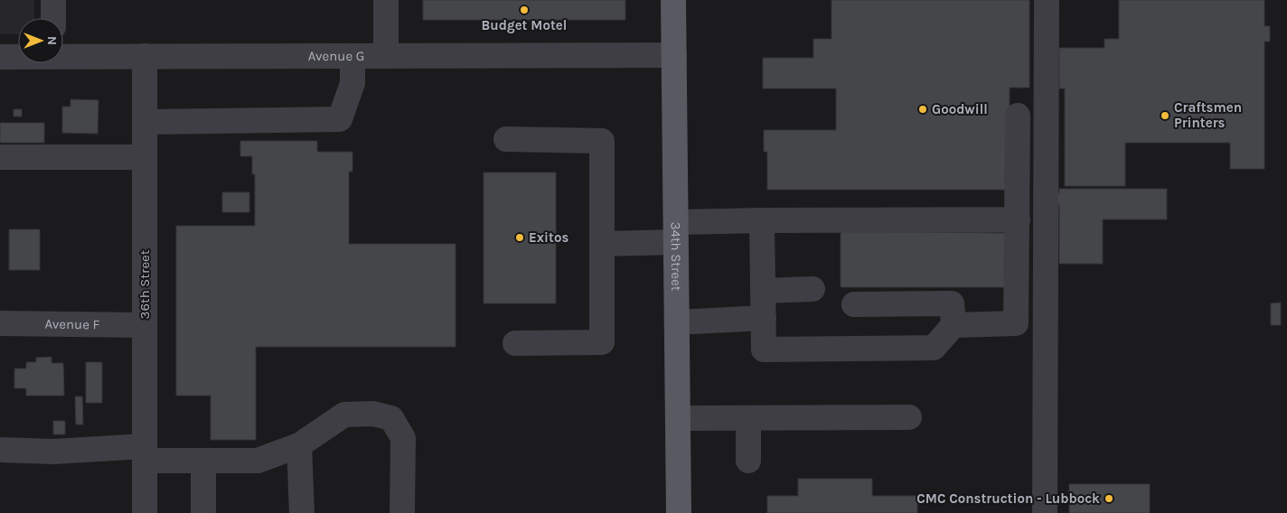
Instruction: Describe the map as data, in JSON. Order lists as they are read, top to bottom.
{
  "streets": {
    "main road": ["34th Street"],
    "street": ["Avenue G", "36th Street", "Avenue F"]
  },
  "crossings": [
    ["Avenue G", "34th Street"],
    ["Avenue G", "36th Street"],
    ["36th Street", "Avenue F"]
  ],
  "places": [
    "Budget Motel",
    "Goodwill",
    "Craftsmen Printers",
    "Exitos",
    "CMC Construction - Lubbock"
  ],
  "north": "right"
}
